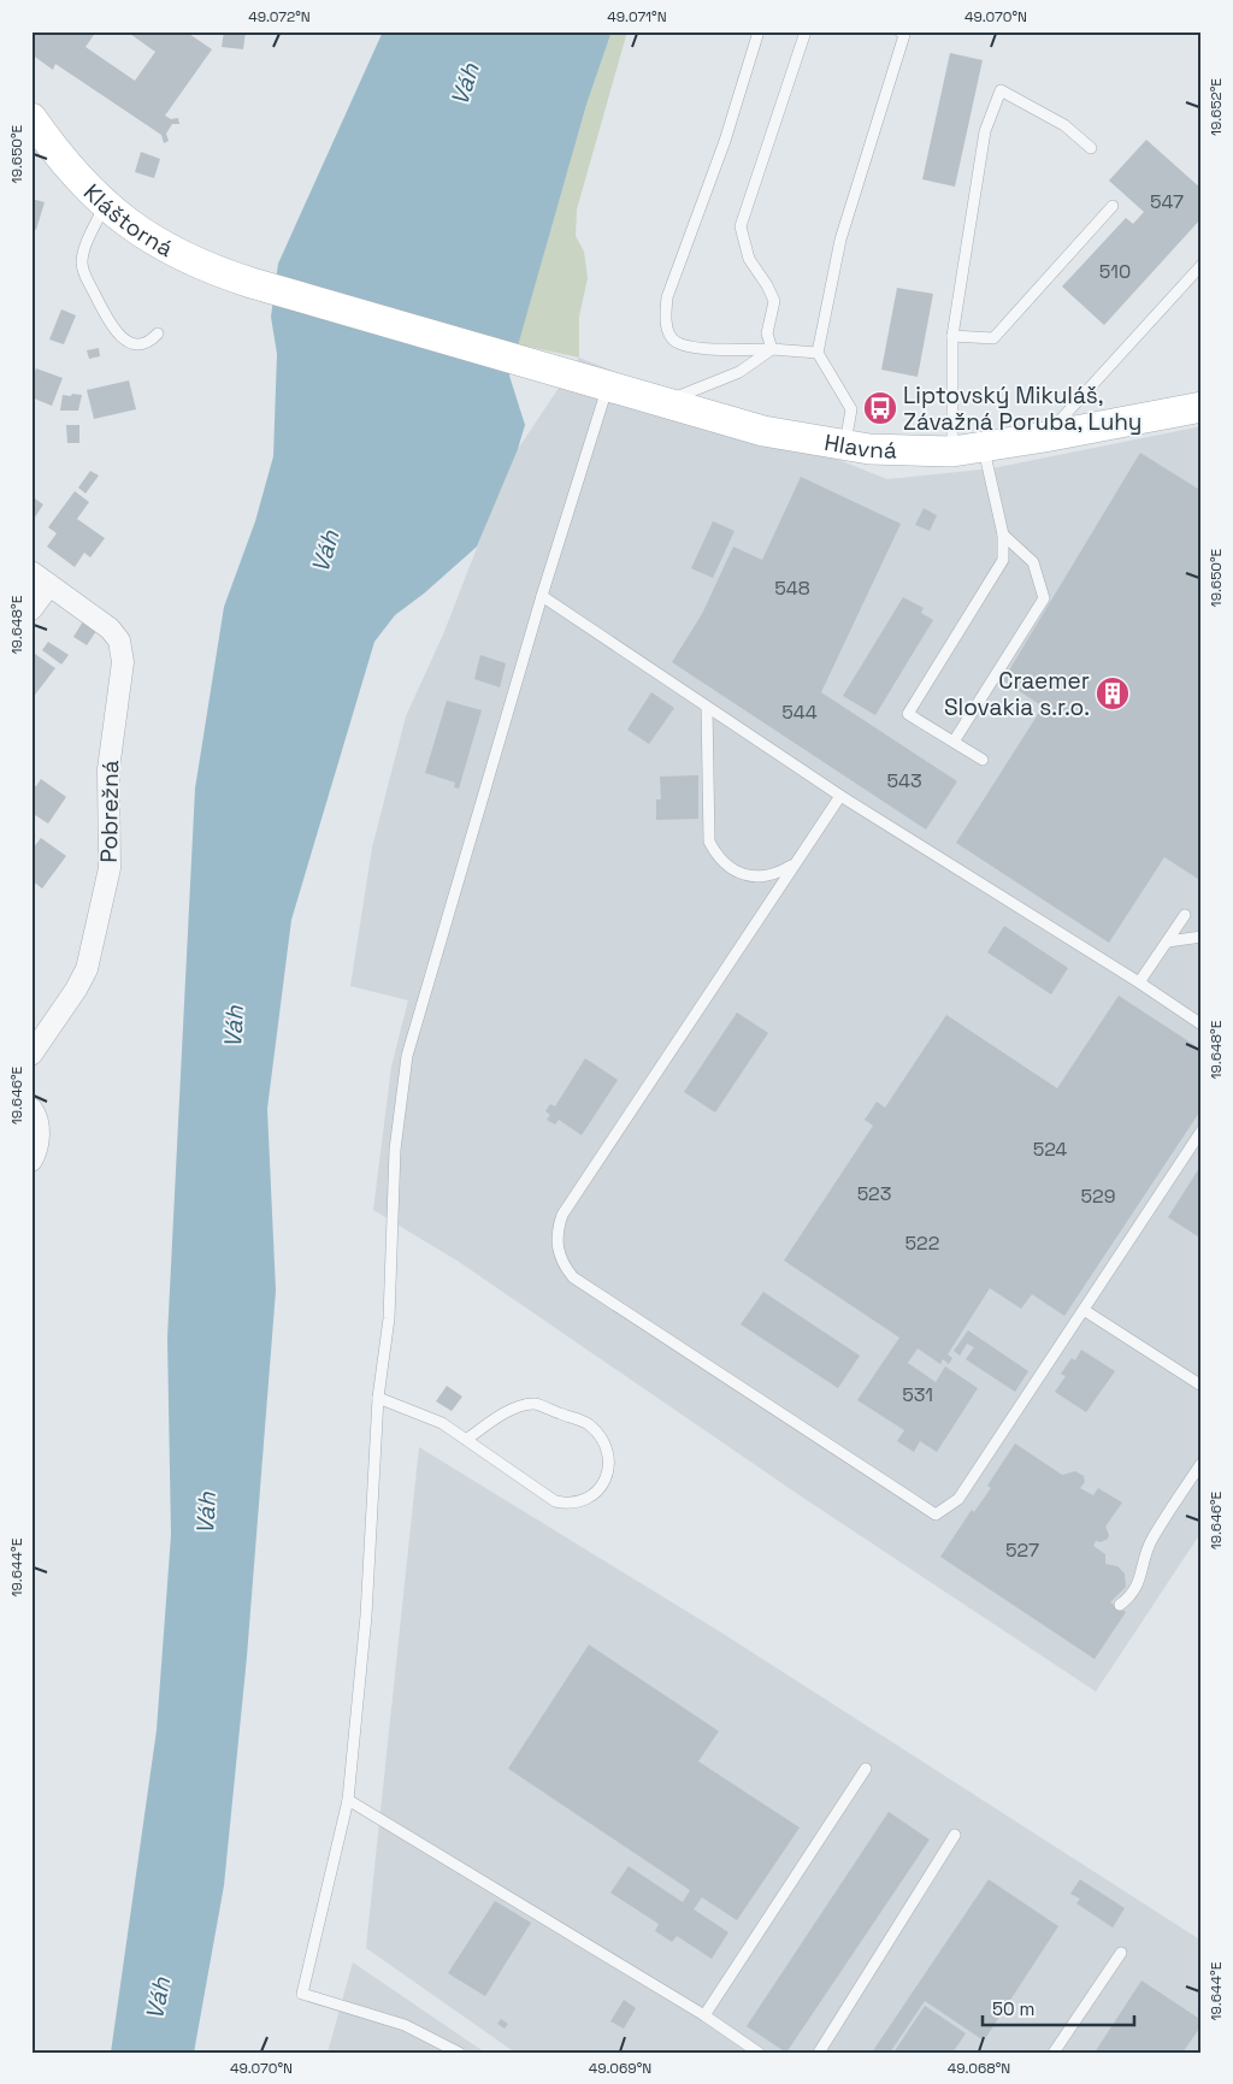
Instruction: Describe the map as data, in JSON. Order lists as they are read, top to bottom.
{
  "streets": {
    "street": ["Kláštorná", "Hlavná", "Pobrežná"]
  },
  "crossings": [
    ["Kláštorná", "Hlavná"]
  ],
  "water": ["Váh"],
  "places": {
    "bus stop": ["Liptovský Mikuláš, Závažná Poruba, Luhy"],
    "building": ["Craemer Slovakia s.r.o."]
  },
  "house_numbers": [
    "547",
    "510",
    "548",
    "544",
    "543",
    "524",
    "523",
    "529",
    "522",
    "531",
    "527"
  ],
  "scale_bar": "50 m",
  "coordinates": [
    "49.072°N",
    "49.071°N",
    "49.070°N",
    "19.652°E",
    "19.650°E",
    "19.648°E",
    "19.646°E",
    "19.644°E",
    "49.069°N",
    "49.068°N"
  ]
}
